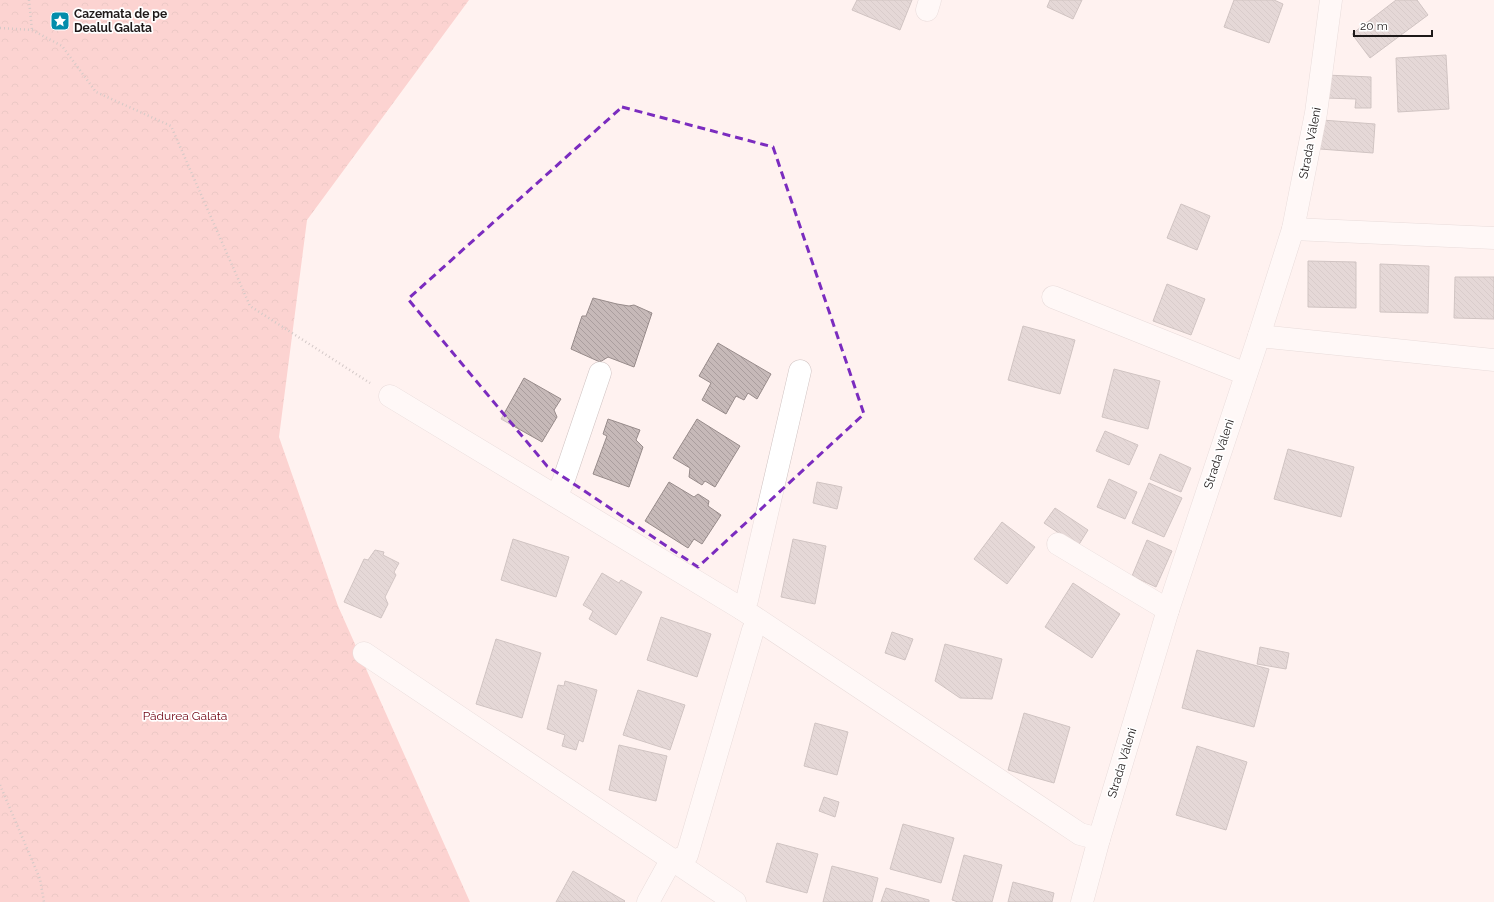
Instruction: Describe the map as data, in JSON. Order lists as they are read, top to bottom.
{
  "streets": {
    "street": ["Strada Văleni"]
  },
  "parks": ["Pădurea Galata"],
  "places": {
    "place": ["Cazemata de pe Dealul Galata"]
  },
  "scale_bar": "20 m"
}
